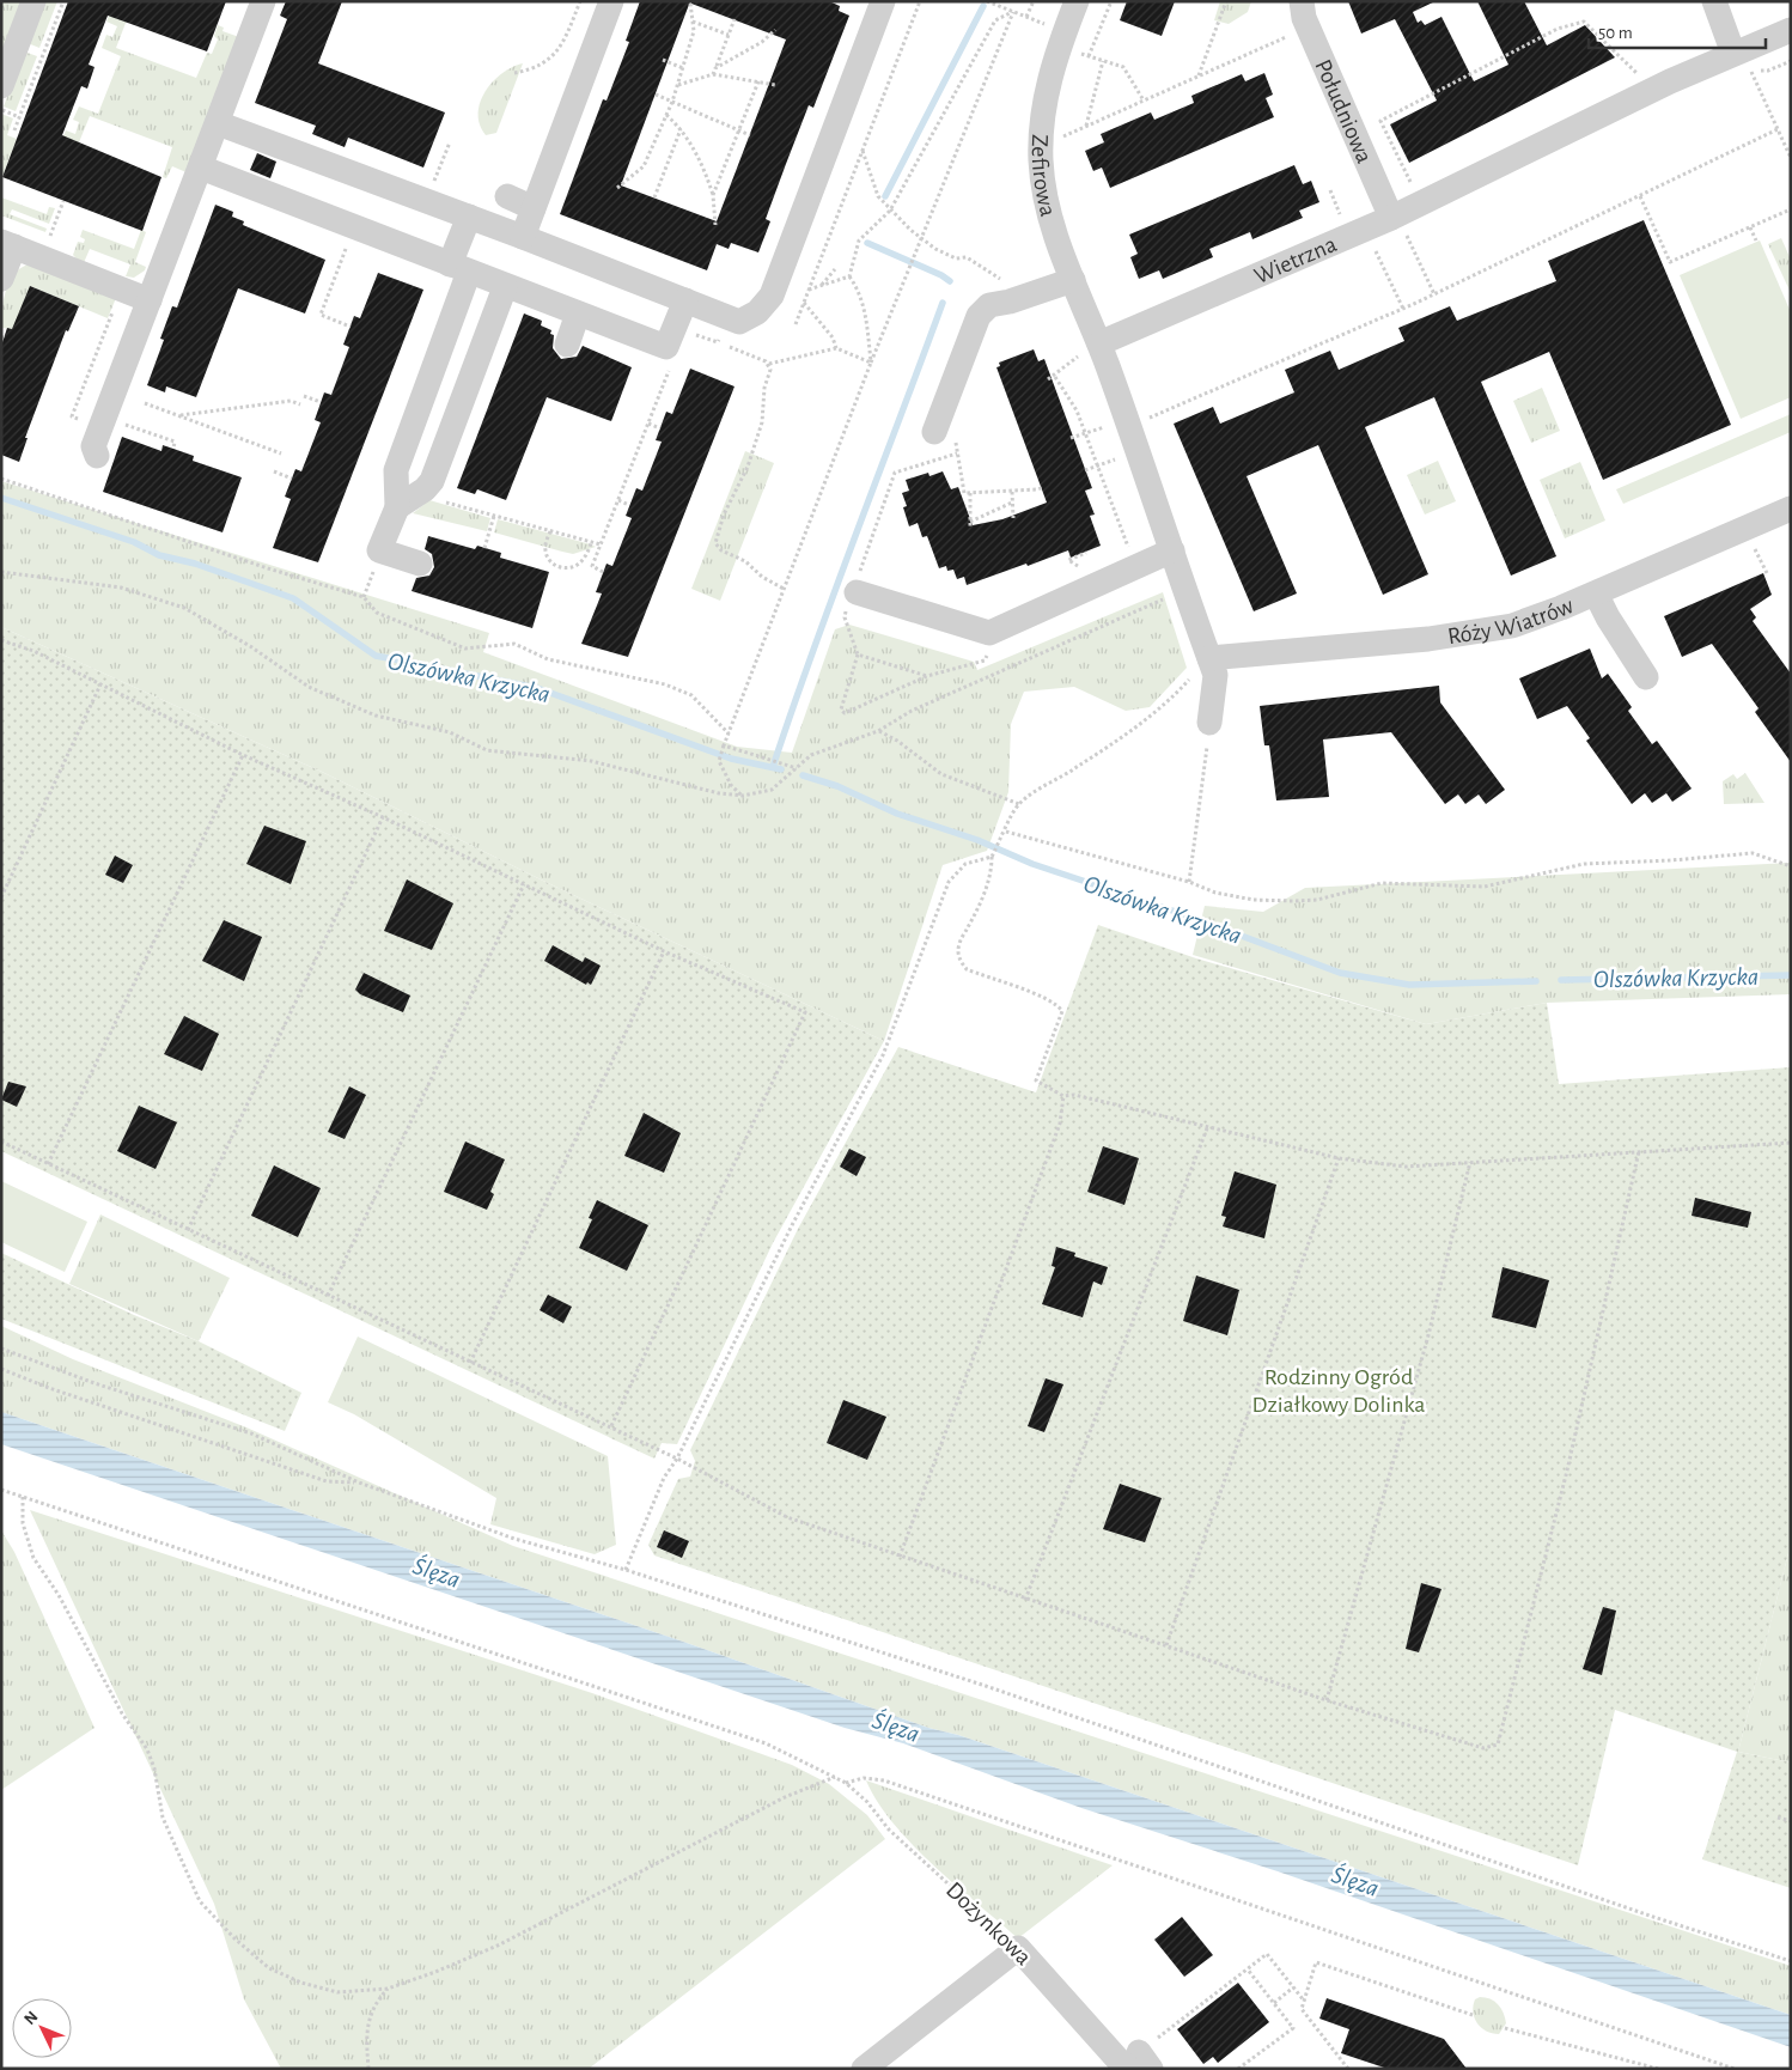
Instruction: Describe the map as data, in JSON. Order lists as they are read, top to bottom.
{
  "streets": {
    "street": [
      "Południowa",
      "Zefirowa",
      "Wietrzna",
      "Róży Wiatrów",
      "Dożynkowa"
    ]
  },
  "crossings": [
    ["Południowa", "Wietrzna"],
    ["Zefirowa", "Wietrzna"]
  ],
  "water": ["Olszówka Krzycka", "Ślęza"],
  "parks": ["Rodzinny Ogród Działkowy Dolinka"],
  "scale_bar": "50 m",
  "north": "top left"
}
